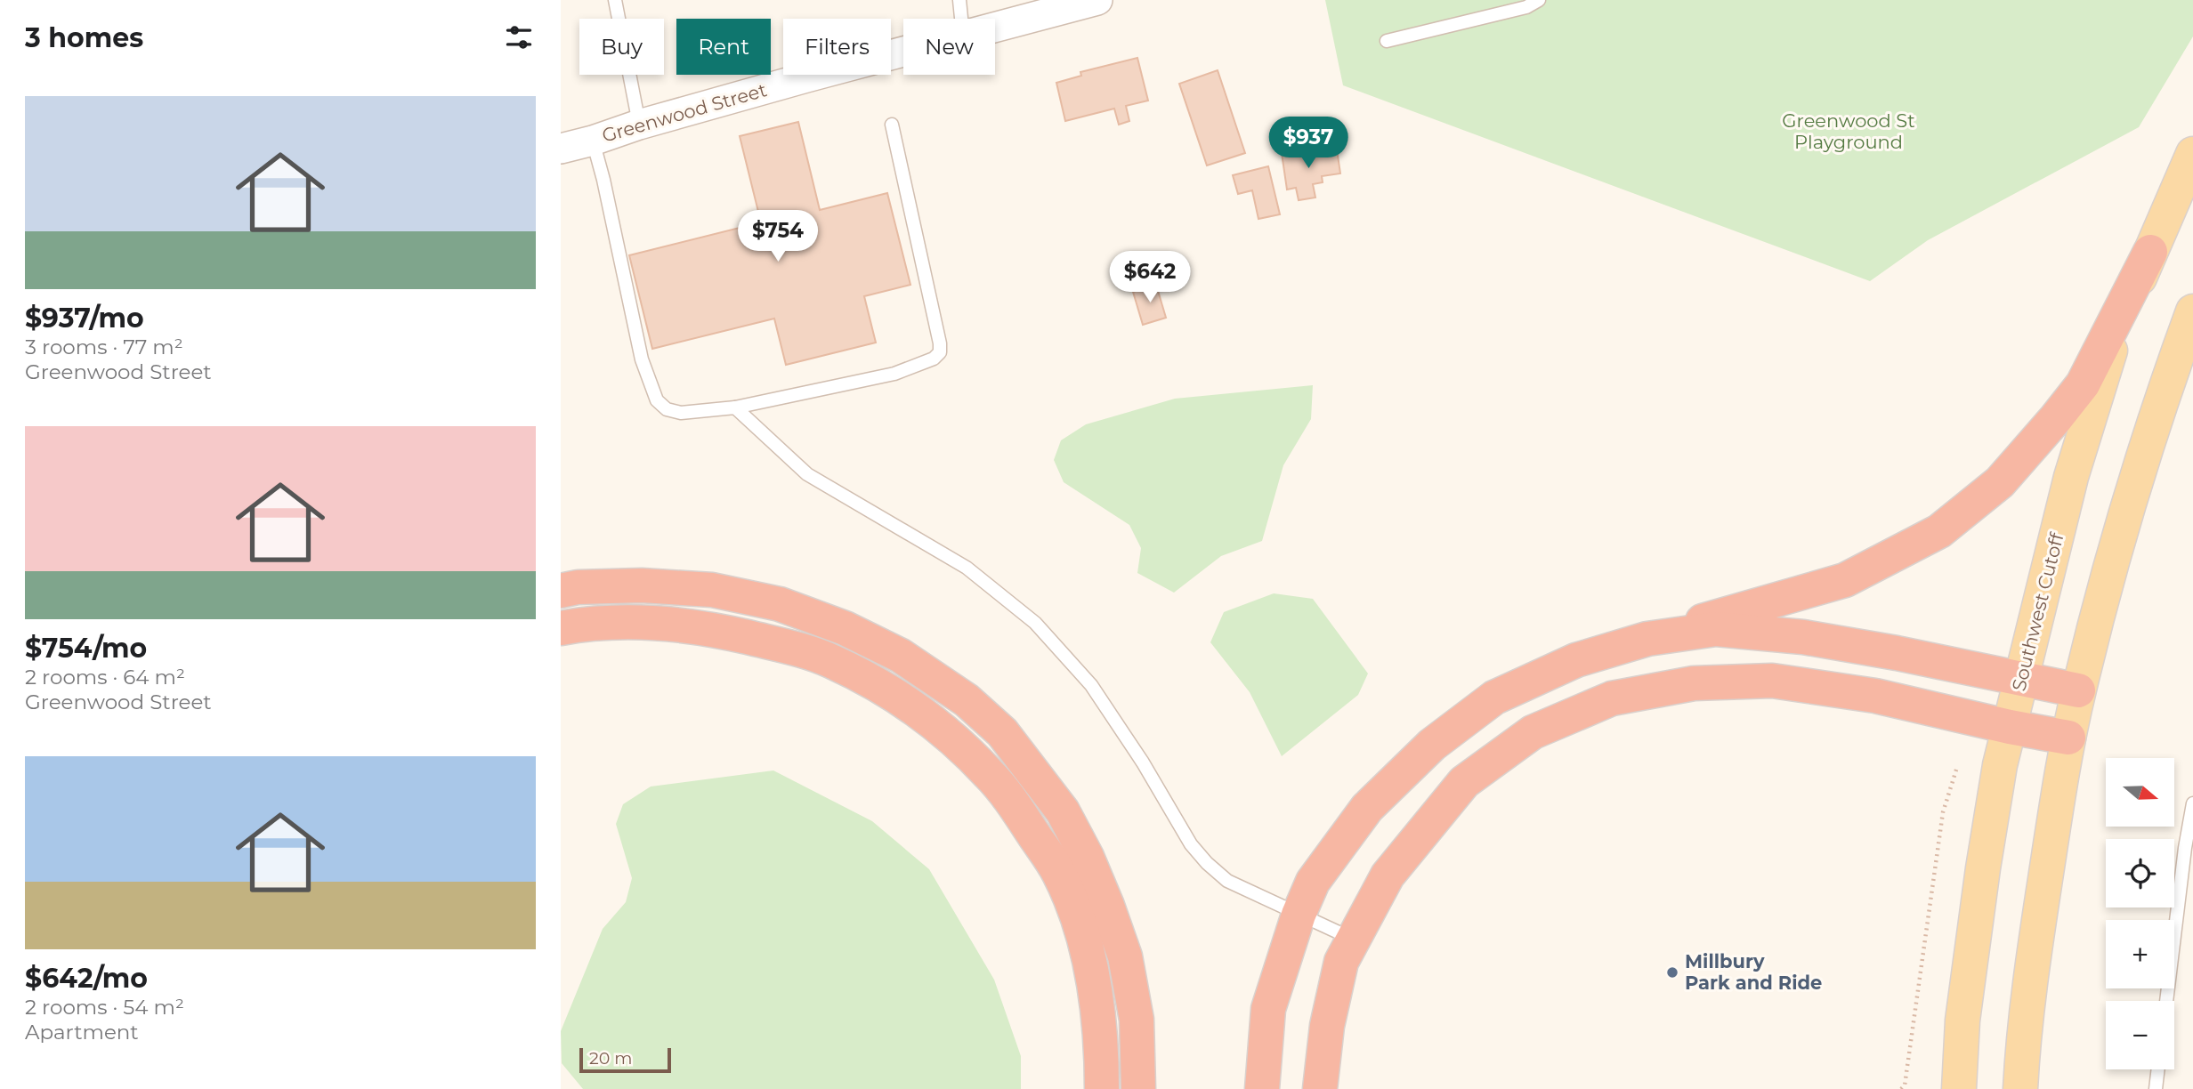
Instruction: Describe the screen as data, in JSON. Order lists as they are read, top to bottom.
{
  "streets": {
    "main road": ["Southwest Cutoff"],
    "street": ["Greenwood Street"]
  },
  "parks": ["Greenwood St Playground"],
  "places": ["Millbury Park and Ride"],
  "scale_bar": "20 m",
  "north": "right",
  "page": {
    "heading": "3 homes",
    "chip": [
      "Buy",
      "Rent",
      "Filters",
      "New"
    ],
    "list": [
      {
        "name": "$937/mo",
        "note": "3 rooms · 77 m² · Greenwood Street"
      },
      {
        "name": "$754/mo",
        "note": "2 rooms · 64 m² · Greenwood Street"
      },
      {
        "name": "$642/mo",
        "note": "2 rooms · 54 m² · Apartment"
      }
    ],
    "price": ["$937", "$754", "$642"],
    "map_buttons": ["+", "−"],
    "scale": "20 m"
  }
}
